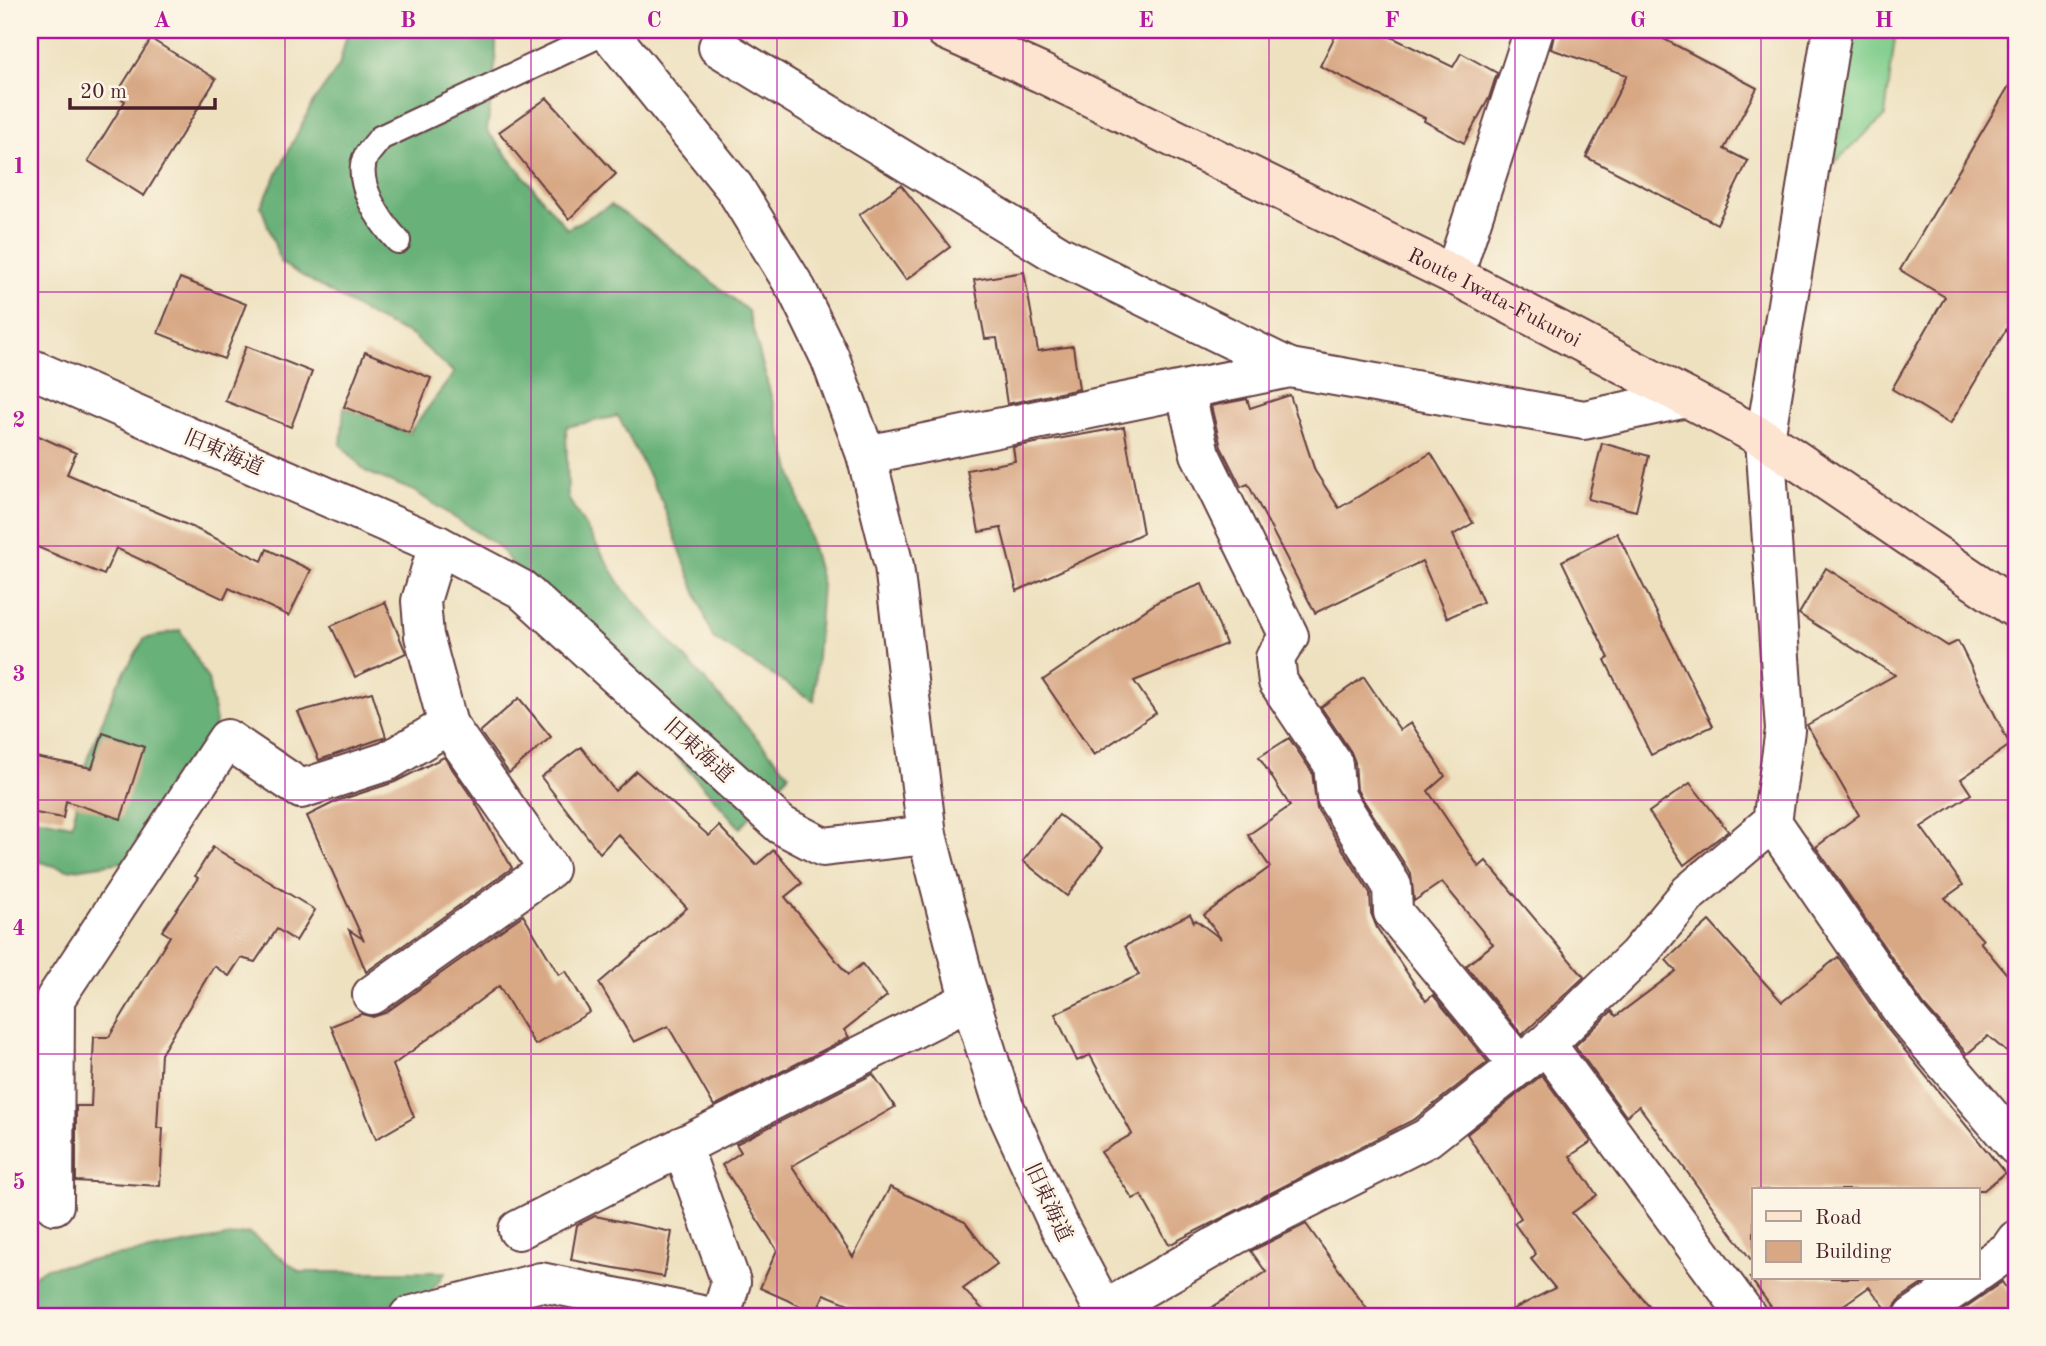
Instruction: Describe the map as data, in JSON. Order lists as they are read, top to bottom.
{
  "streets": {
    "main road": ["Route Iwata-Fukuroi"],
    "street": ["旧東海道"]
  },
  "legend": ["Road", "Building"],
  "scale_bar": "20 m",
  "grid": {
    "columns": [
      "A",
      "B",
      "C",
      "D",
      "E",
      "F",
      "G",
      "H"
    ],
    "rows": [
      "1",
      "2",
      "3",
      "4",
      "5"
    ]
  }
}
